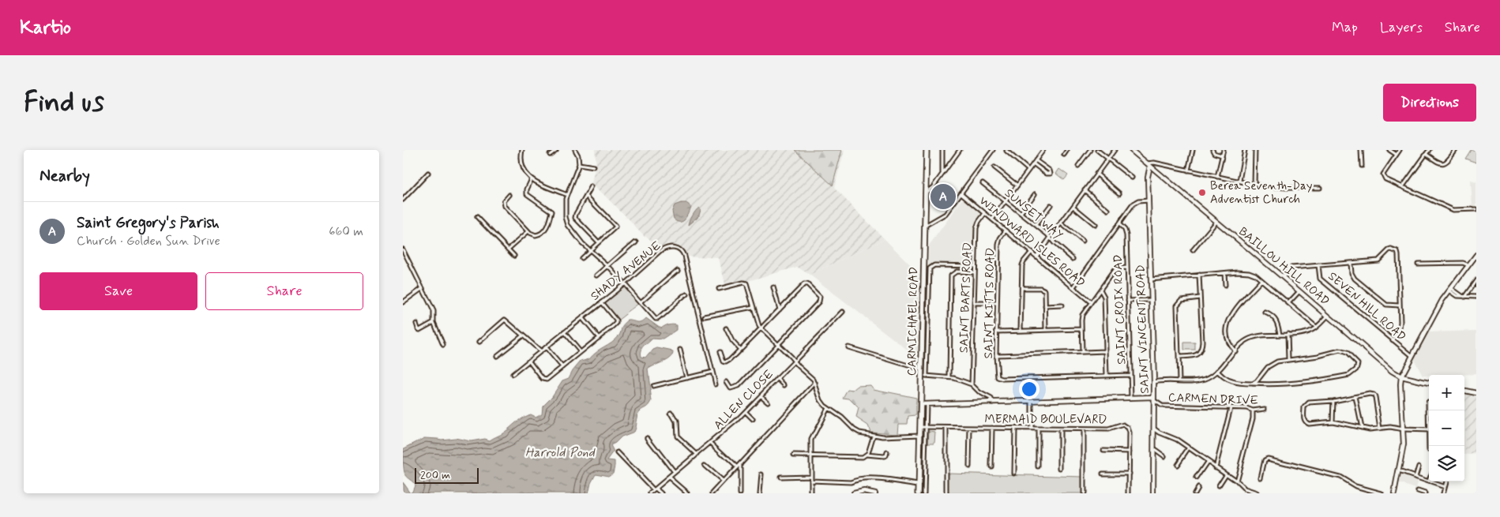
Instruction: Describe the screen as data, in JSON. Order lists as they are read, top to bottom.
{
  "streets": {
    "main road": ["BAILLOU HILL ROAD", "CARMICHAEL ROAD", "SAINT VINCENT ROAD"],
    "street": [
      "SUNSET WAY",
      "WINDWARD ISLES ROAD",
      "SHADY AVENUE",
      "SAINT BARTS ROAD",
      "SAINT KITTS ROAD",
      "SEVEN HILL ROAD",
      "SAINT CROIX ROAD",
      "CARMEN DRIVE",
      "ALLEN CLOSE",
      "MERMAID BOULEVARD"
    ]
  },
  "crossings": [
    ["WINDWARD ISLES ROAD", "SAINT BARTS ROAD"],
    ["WINDWARD ISLES ROAD", "SAINT KITTS ROAD"],
    ["BAILLOU HILL ROAD", "SAINT VINCENT ROAD"],
    ["CARMICHAEL ROAD", "MERMAID BOULEVARD"],
    ["SAINT VINCENT ROAD", "CARMEN DRIVE"]
  ],
  "water": ["Harrold Pond"],
  "places": ["Berea Seventh-Day Adventist Church"],
  "scale_bar": "200 m",
  "page": {
    "header": "Kartio",
    "nav": ["Map", "Layers", "Share"],
    "buttons": [
      "Directions",
      ["Save", "Share"]
    ],
    "title": "Find us",
    "heading": "Nearby",
    "pins": "A",
    "list": [
      {
        "mark": "A",
        "name": "Saint Gregory's Parish",
        "note": "Church · Golden Sun Drive",
        "value": "660 m"
      }
    ],
    "map_buttons": ["+", "−"],
    "scale": "200 m"
  }
}
